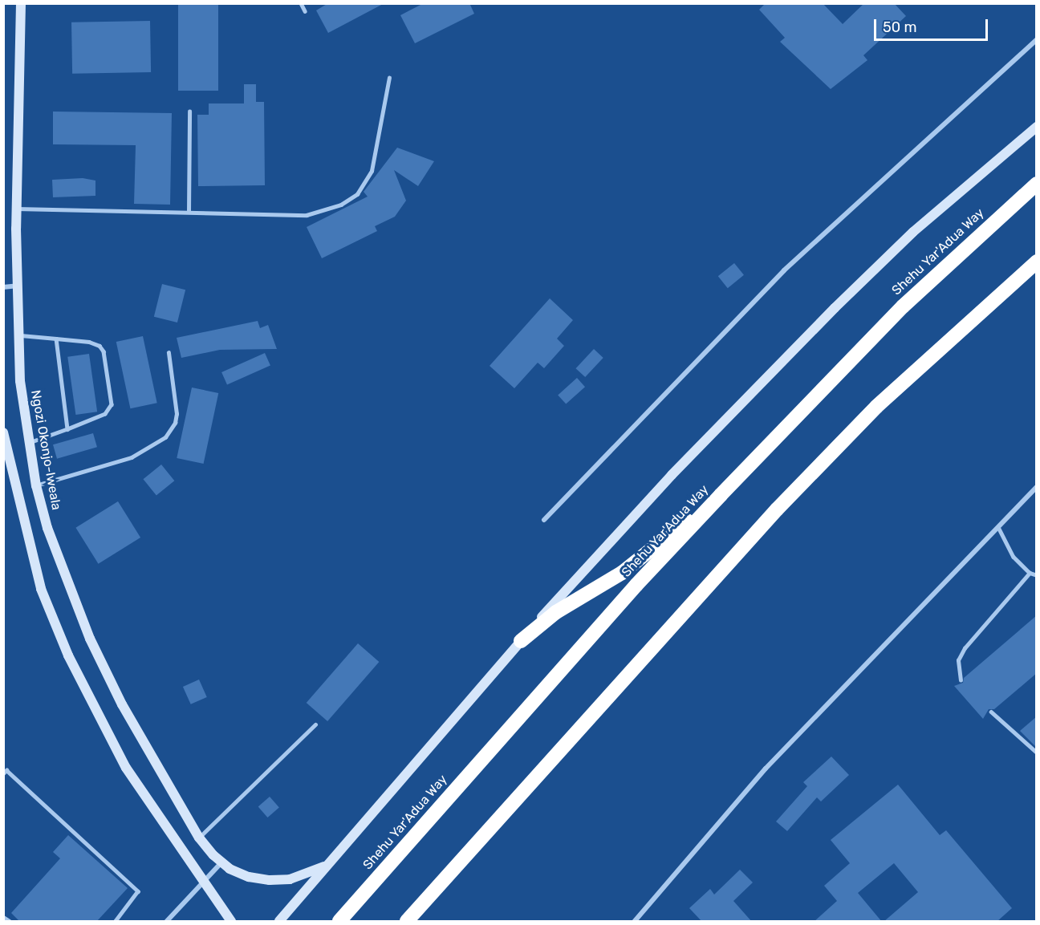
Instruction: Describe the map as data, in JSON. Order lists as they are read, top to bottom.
{
  "streets": {
    "highway": ["Shehu Yar'Adua Way"],
    "street": ["Ngozi Okonjo-Iweala"]
  },
  "scale_bar": "50 m"
}
